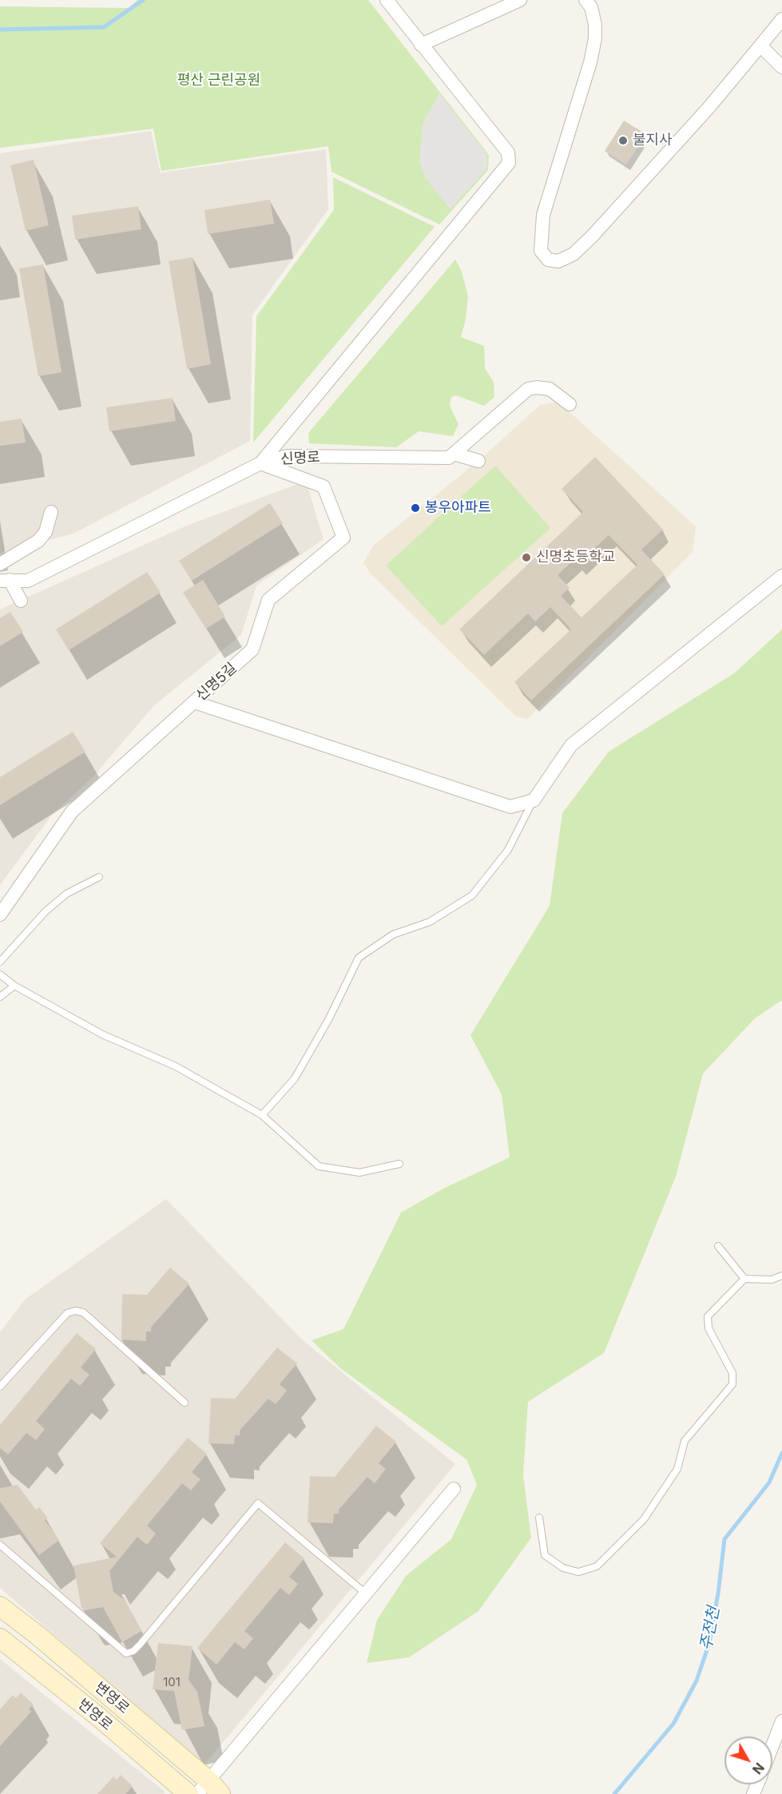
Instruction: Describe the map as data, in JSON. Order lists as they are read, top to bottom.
{
  "streets": {
    "main road": ["변영로", "번영로"],
    "street": ["신명로", "신명5길"]
  },
  "crossings": [
    ["신명로", "신명5길"]
  ],
  "water": ["주전천"],
  "parks": ["평산 근린공원"],
  "places": ["불지사", "봉우아파트", "신명초등학교"],
  "house_numbers": ["101"],
  "north": "bottom right"
}
